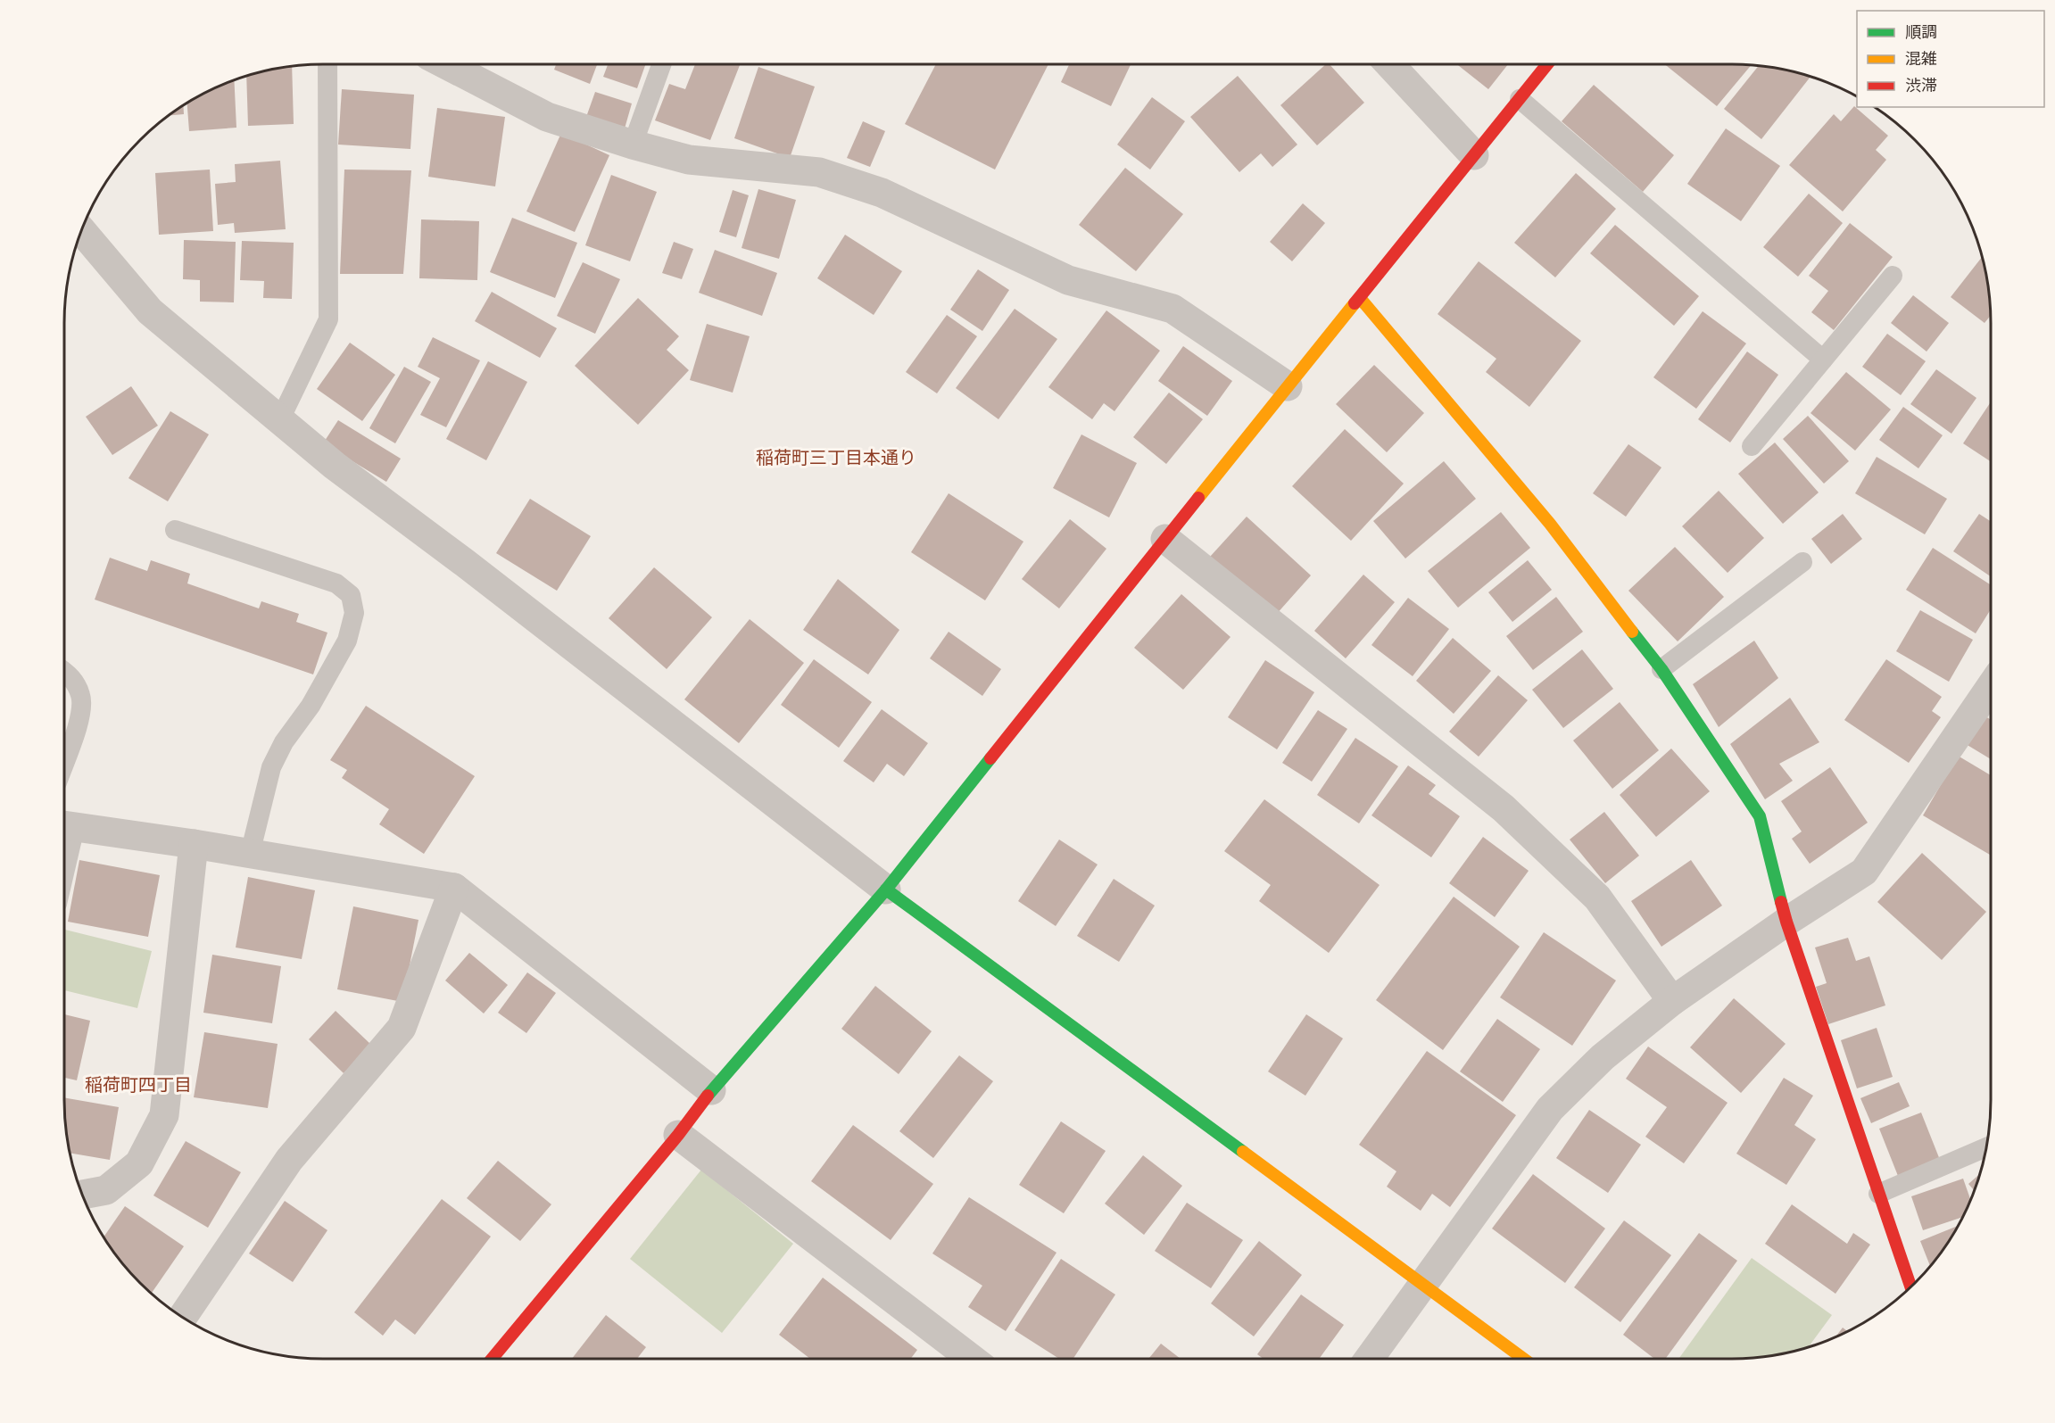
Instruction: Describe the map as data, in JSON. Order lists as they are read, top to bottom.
{
  "districts": ["稲荷町三丁目本通り", "稲荷町四丁目"],
  "legend": ["順調", "混雑", "渋滞"]
}
